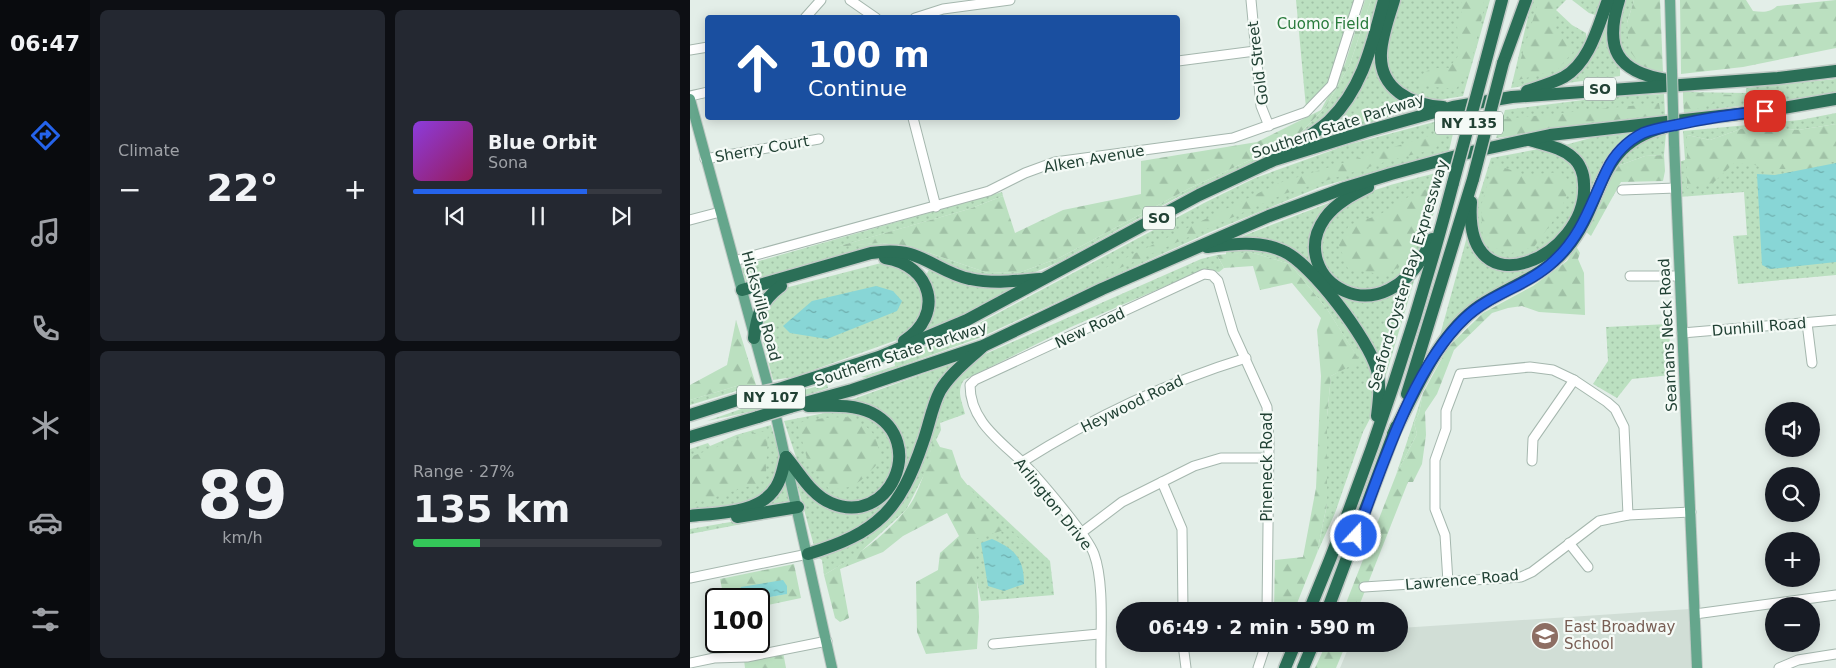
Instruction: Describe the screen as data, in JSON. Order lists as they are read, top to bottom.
{
  "streets": {
    "highway": [
      "SO",
      "NY 135",
      "Southern State Parkway",
      "Seaford-Oyster Bay Expressway"
    ],
    "main road": ["Hicksville Road", "Seamans Neck Road", "NY 107"],
    "street": [
      "Gold Street",
      "Sherry Court",
      "Alken Avenue",
      "Dunhill Road",
      "New Road",
      "Heywood Road",
      "Pineneck Road",
      "Arlington Drive",
      "Lawrence Road"
    ]
  },
  "crossings": [
    ["Gold Street", "Alken Avenue"],
    ["Sherry Court", "Hicksville Road"],
    ["Alken Avenue", "Hicksville Road"],
    ["Dunhill Road", "Seamans Neck Road"],
    ["New Road", "Pineneck Road"],
    ["New Road", "Arlington Drive"],
    ["Seamans Neck Road", "Lawrence Road"],
    ["Heywood Road", "Pineneck Road"],
    ["Heywood Road", "Arlington Drive"]
  ],
  "parks": ["Cuomo Field"],
  "places": {
    "school or university": ["East Broadway School"]
  },
  "page": {
    "tabs": "06:47",
    "tile": [
      "Climate",
      ["89", "km/h"],
      ["Range · 27%", "135 km"]
    ],
    "turn": ["100 m", "Continue"],
    "song": ["Blue Orbit", "Sona"],
    "heat": ["−", "22°", "+"],
    "map_buttons": ["+", "−"],
    "limit": "100",
    "trip": "06:49 · 2 min · 590 m"
  }
}
